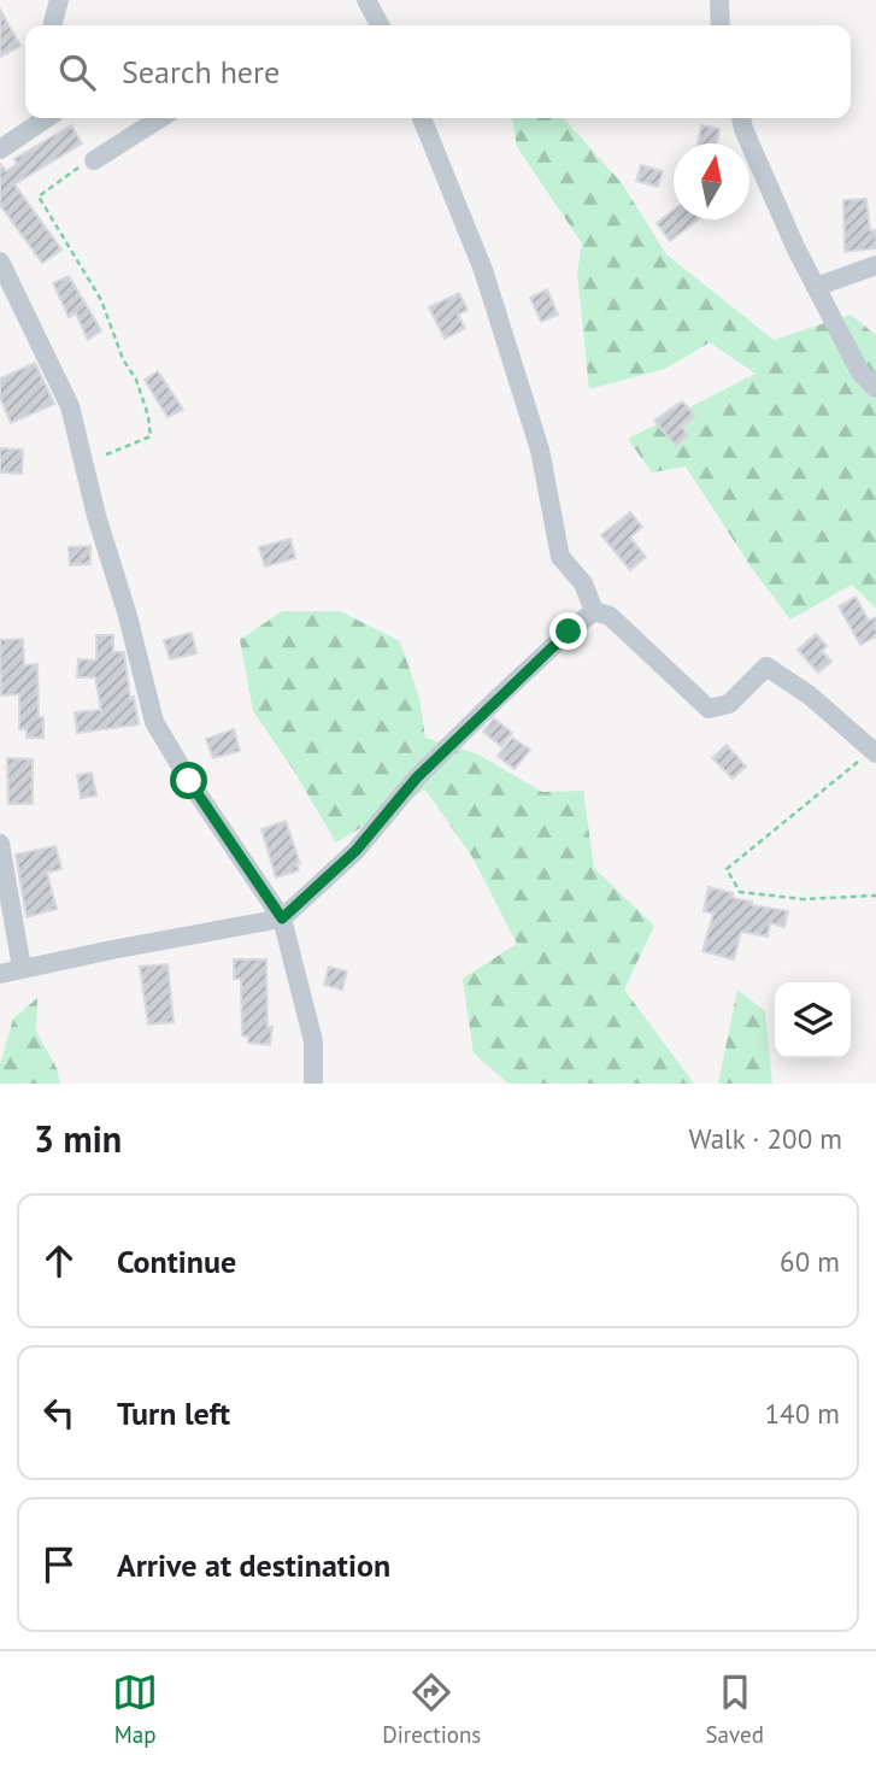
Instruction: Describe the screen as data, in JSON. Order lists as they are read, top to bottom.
{
  "north": "top",
  "page": {
    "search": "Search here",
    "heading": ["3 min", "Walk · 200 m"],
    "list": [
      ["Continue", "60 m"],
      ["Turn left", "140 m"],
      "Arrive at destination"
    ],
    "nav": ["Map", "Directions", "Saved"]
  }
}
